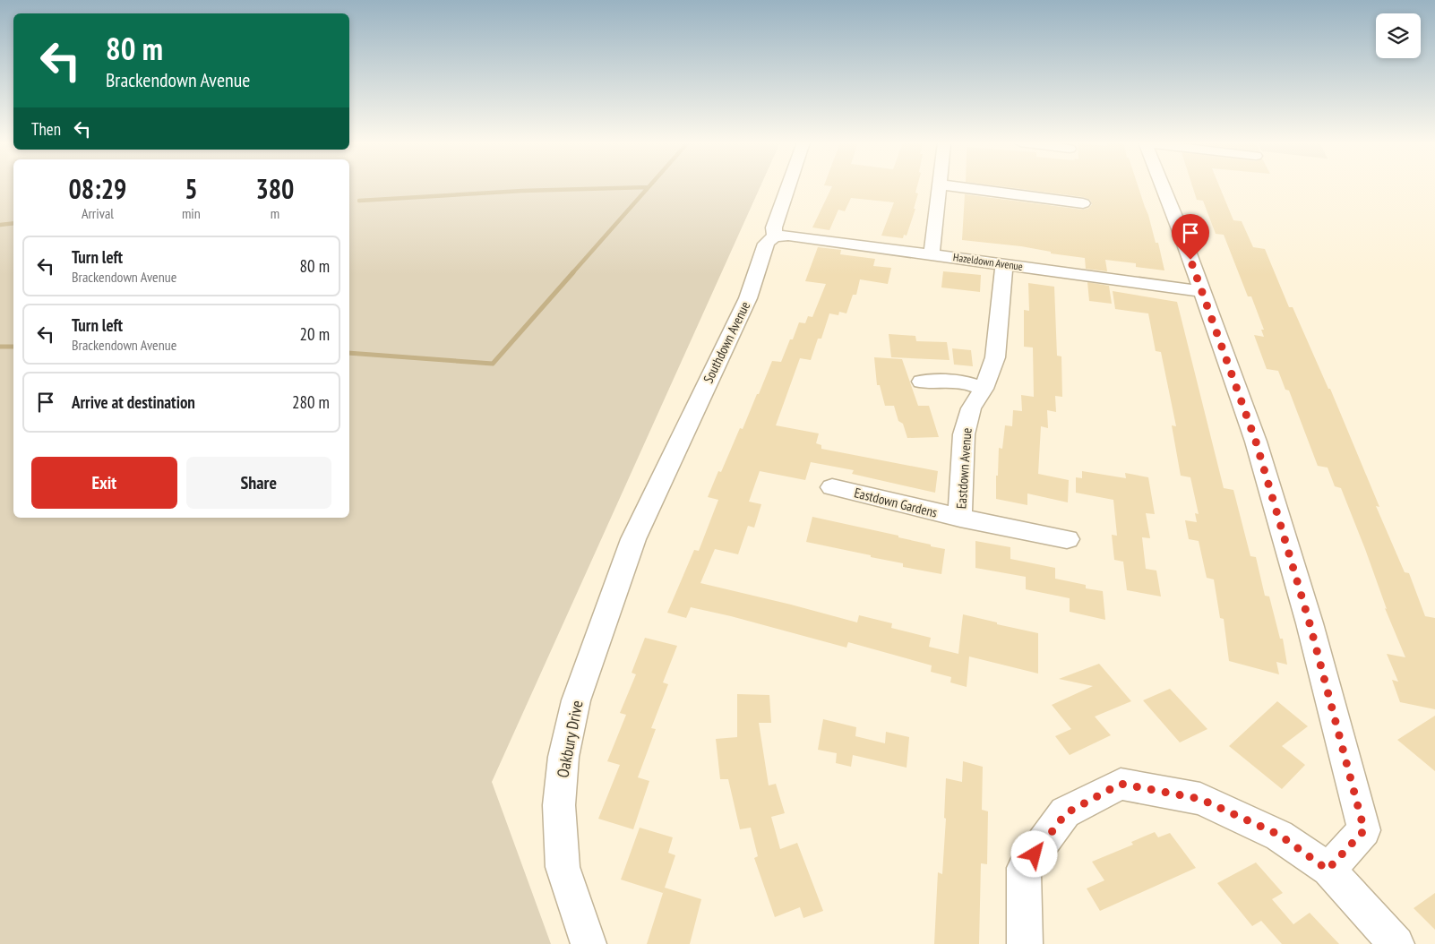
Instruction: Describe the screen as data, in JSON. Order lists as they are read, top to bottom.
{
  "streets": {
    "street": [
      "Hazeldown Avenue",
      "Southdown Avenue",
      "Eastdown Avenue",
      "Eastdown Gardens",
      "Oakbury Drive"
    ]
  },
  "crossings": [
    ["Hazeldown Avenue", "Southdown Avenue"],
    ["Hazeldown Avenue", "Eastdown Avenue"],
    ["Southdown Avenue", "Oakbury Drive"],
    ["Eastdown Avenue", "Eastdown Gardens"]
  ],
  "page": {
    "turn": ["80 m", "Brackendown Avenue"],
    "then": "Then",
    "eta": [
      "08:29",
      "Arrival",
      "5",
      "min",
      "380",
      "m"
    ],
    "list": [
      {
        "name": "Turn left",
        "note": "Brackendown Avenue",
        "value": "80 m"
      },
      {
        "name": "Turn left",
        "note": "Brackendown Avenue",
        "value": "20 m"
      },
      {
        "name": "Arrive at destination",
        "value": "280 m"
      }
    ],
    "buttons": ["Exit", "Share"]
  }
}
